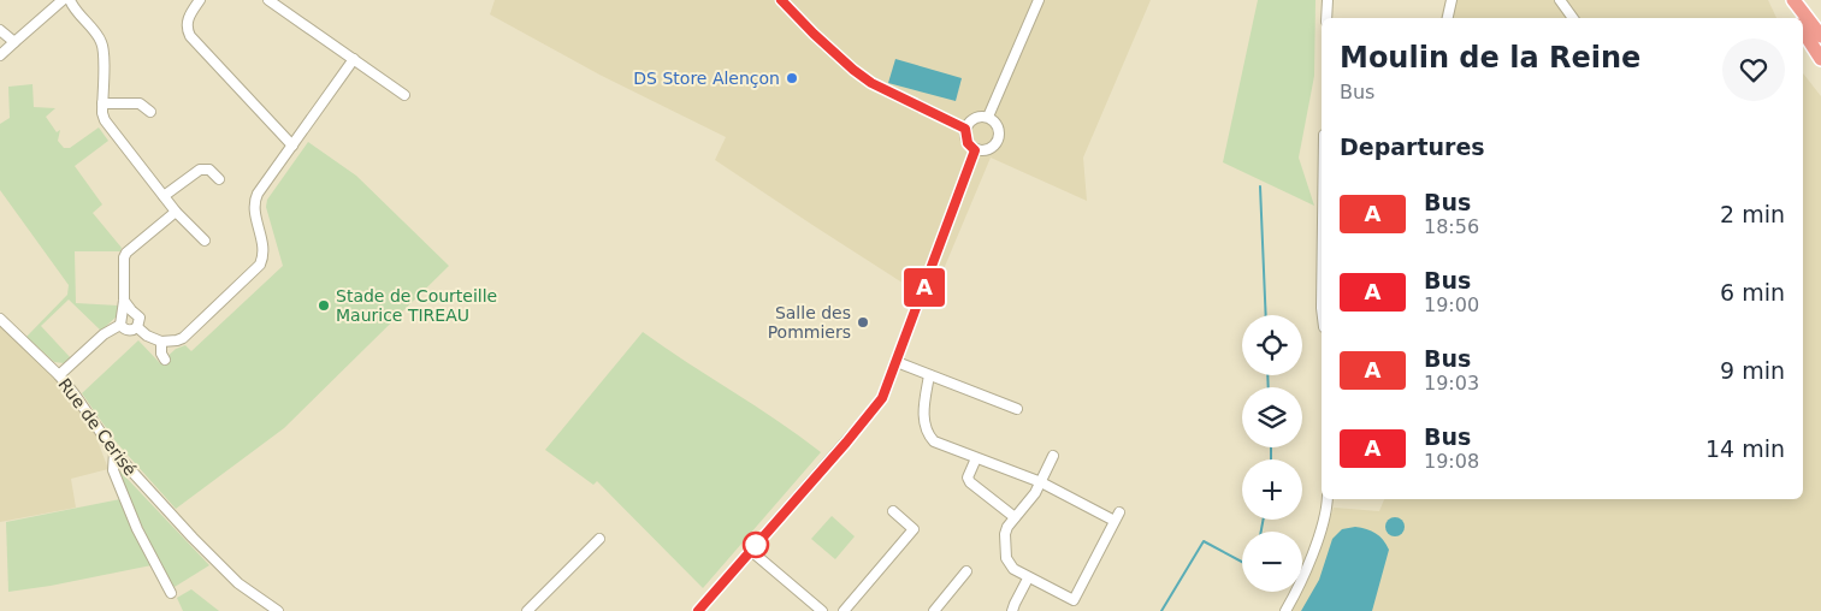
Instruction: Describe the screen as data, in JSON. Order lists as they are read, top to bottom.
{
  "streets": {
    "street": ["Rue de Cerisé"]
  },
  "places": ["DS Store Alençon", "Stade de Courteille Maurice TIREAU", "Salle des Pommiers"],
  "lines": ["bus line A"],
  "page": {
    "on_map": "A",
    "heading": [
      ["Moulin de la Reine", "Bus"],
      "Departures"
    ],
    "list": [
      {
        "mark": "A",
        "name": "Bus",
        "note": "18:56",
        "value": "2 min"
      },
      {
        "mark": "A",
        "name": "Bus",
        "note": "19:00",
        "value": "6 min"
      },
      {
        "mark": "A",
        "name": "Bus",
        "note": "19:03",
        "value": "9 min"
      },
      {
        "mark": "A",
        "name": "Bus",
        "note": "19:08",
        "value": "14 min"
      }
    ],
    "map_buttons": ["+", "−"]
  }
}
